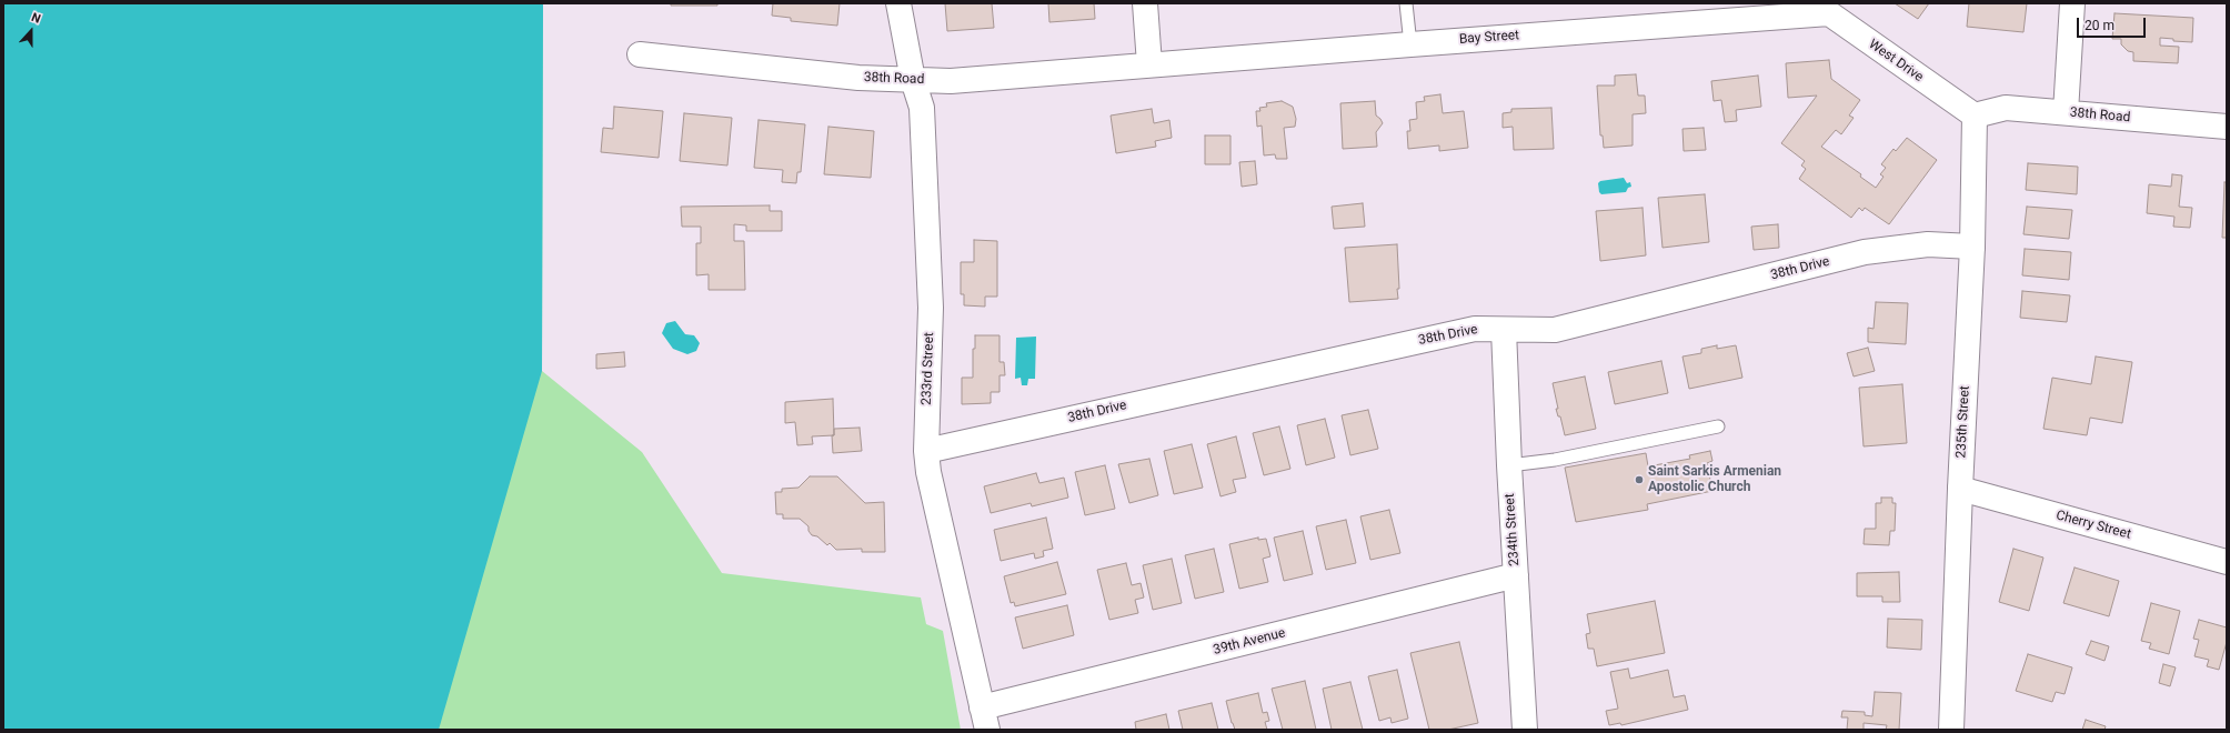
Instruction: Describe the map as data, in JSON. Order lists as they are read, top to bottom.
{
  "streets": {
    "street": [
      "Bay Street",
      "West Drive",
      "38th Road",
      "38th Drive",
      "233rd Street",
      "235th Street",
      "Cherry Street",
      "234th Street",
      "39th Avenue"
    ]
  },
  "crossings": [
    ["Bay Street", "West Drive"],
    ["Bay Street", "38th Road"],
    ["West Drive", "38th Road"],
    ["West Drive", "235th Street"],
    ["38th Road", "233rd Street"],
    ["38th Road", "235th Street"],
    ["38th Drive", "233rd Street"],
    ["38th Drive", "235th Street"],
    ["38th Drive", "234th Street"],
    ["233rd Street", "39th Avenue"],
    ["235th Street", "Cherry Street"],
    ["234th Street", "39th Avenue"]
  ],
  "places": ["Saint Sarkis Armenian Apostolic Church"],
  "scale_bar": "20 m",
  "north": "top"
}
